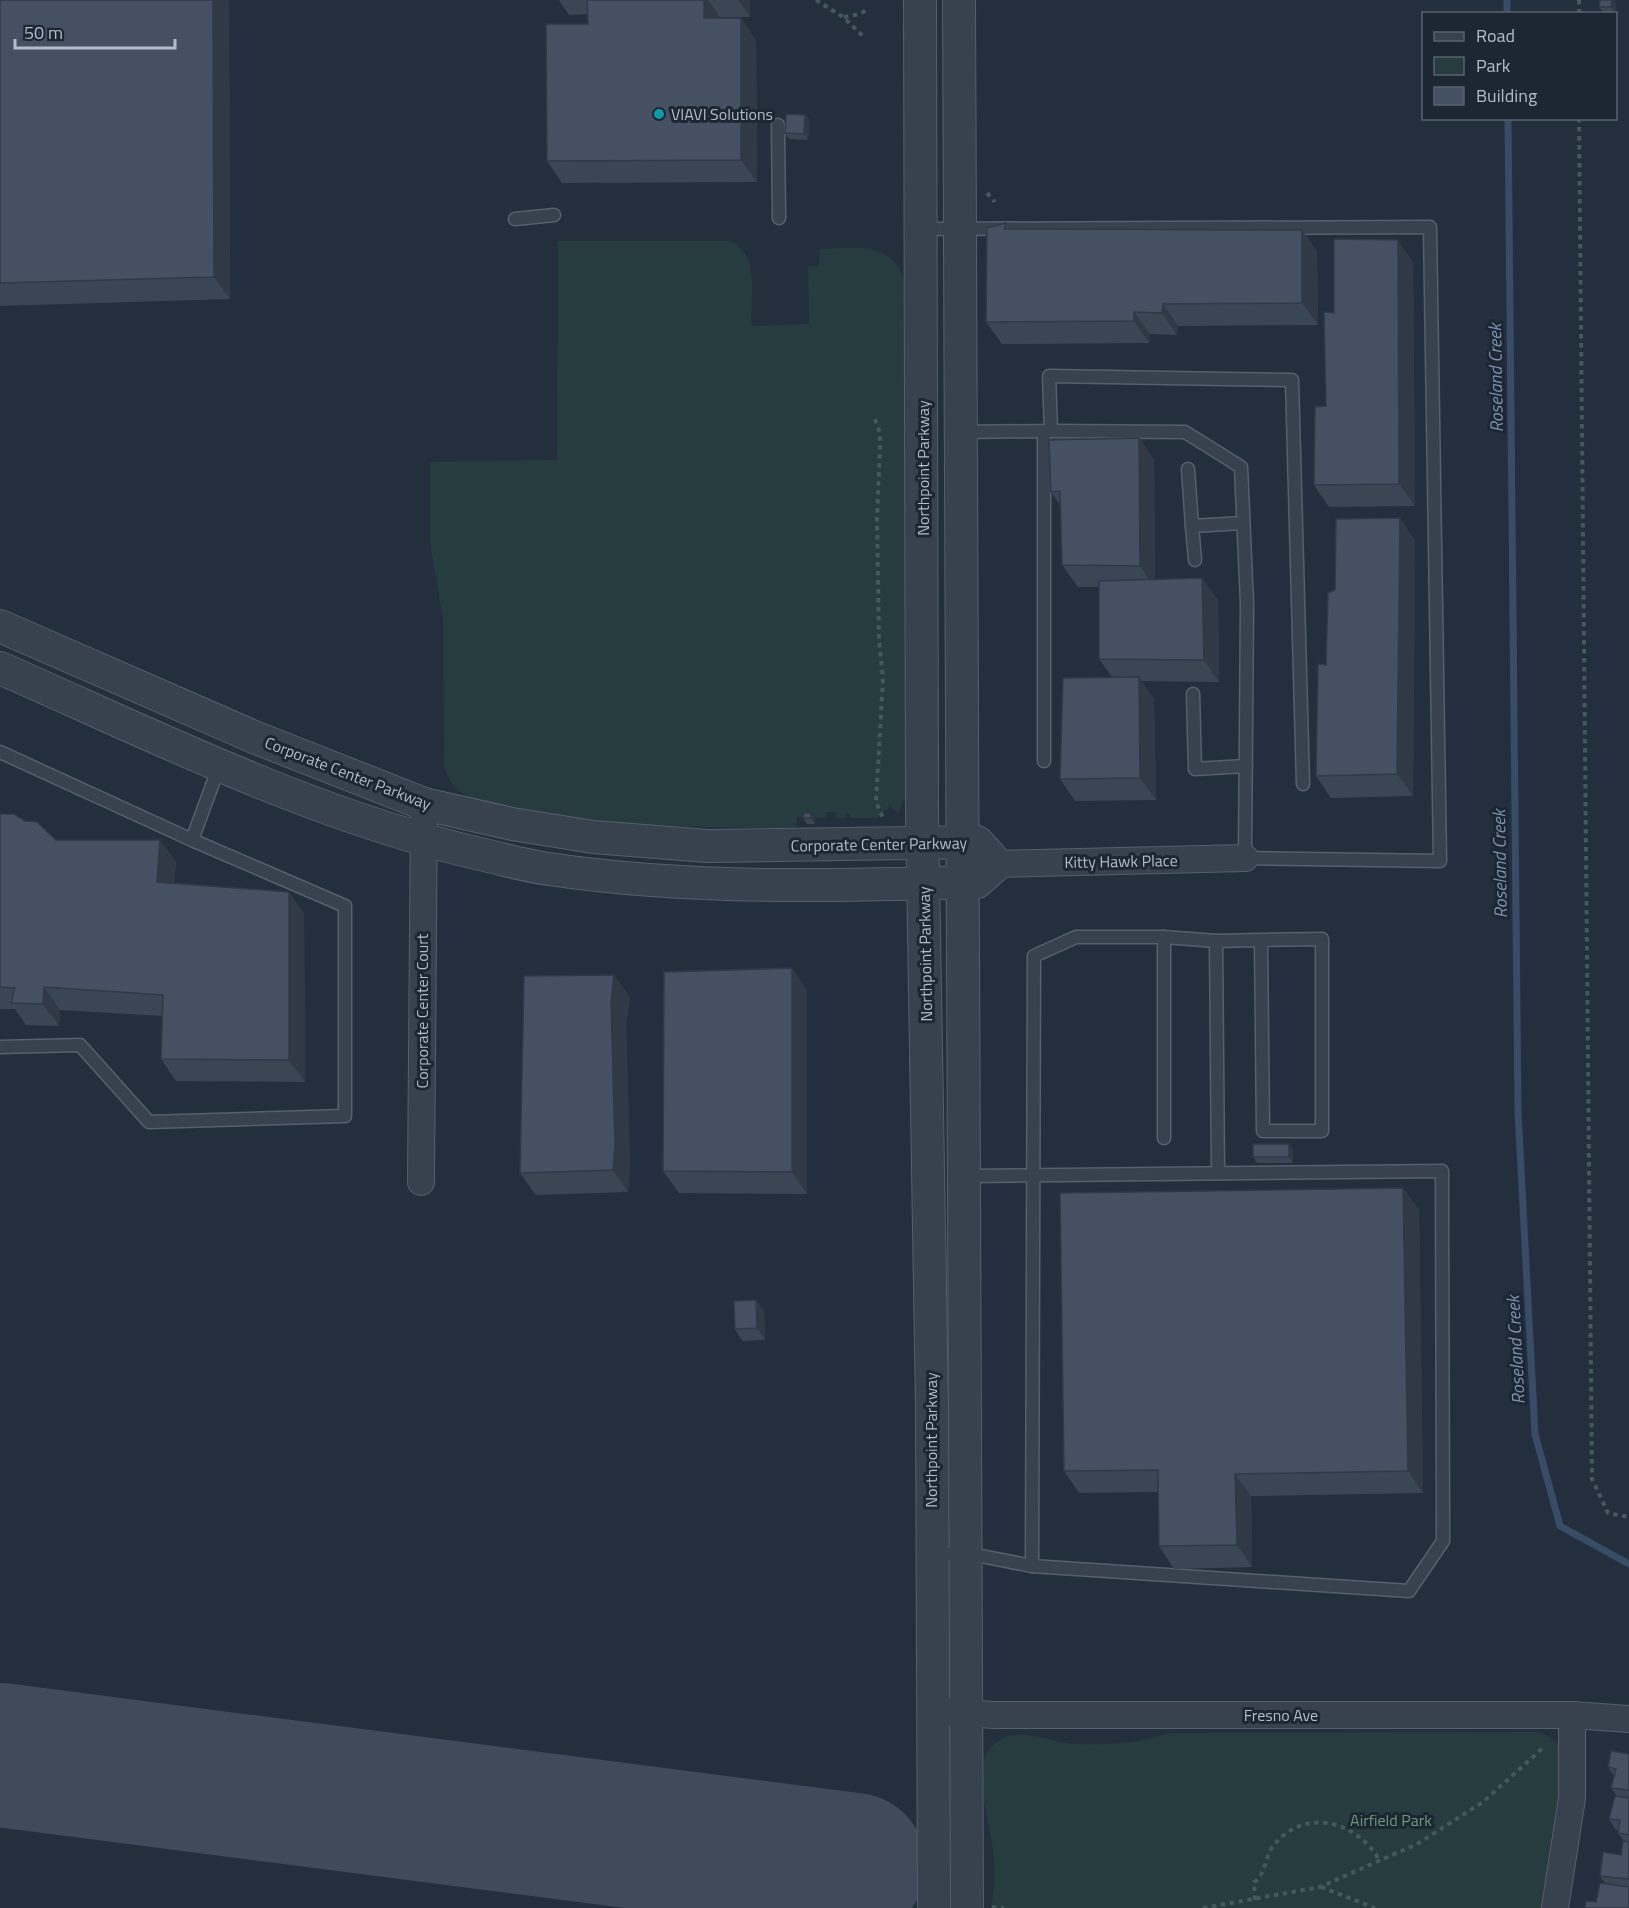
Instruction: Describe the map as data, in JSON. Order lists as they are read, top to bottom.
{
  "streets": {
    "street": [
      "Northpoint Parkway",
      "Corporate Center Parkway",
      "Kitty Hawk Place",
      "Corporate Center Court",
      "Fresno Ave"
    ]
  },
  "crossings": [
    ["Northpoint Parkway", "Corporate Center Parkway"],
    ["Northpoint Parkway", "Fresno Ave"],
    ["Corporate Center Parkway", "Kitty Hawk Place"],
    ["Corporate Center Parkway", "Corporate Center Court"]
  ],
  "water": ["Roseland Creek"],
  "parks": ["Airfield Park"],
  "places": ["VIAVI Solutions"],
  "legend": ["Road", "Park", "Building"],
  "scale_bar": "50 m"
}
